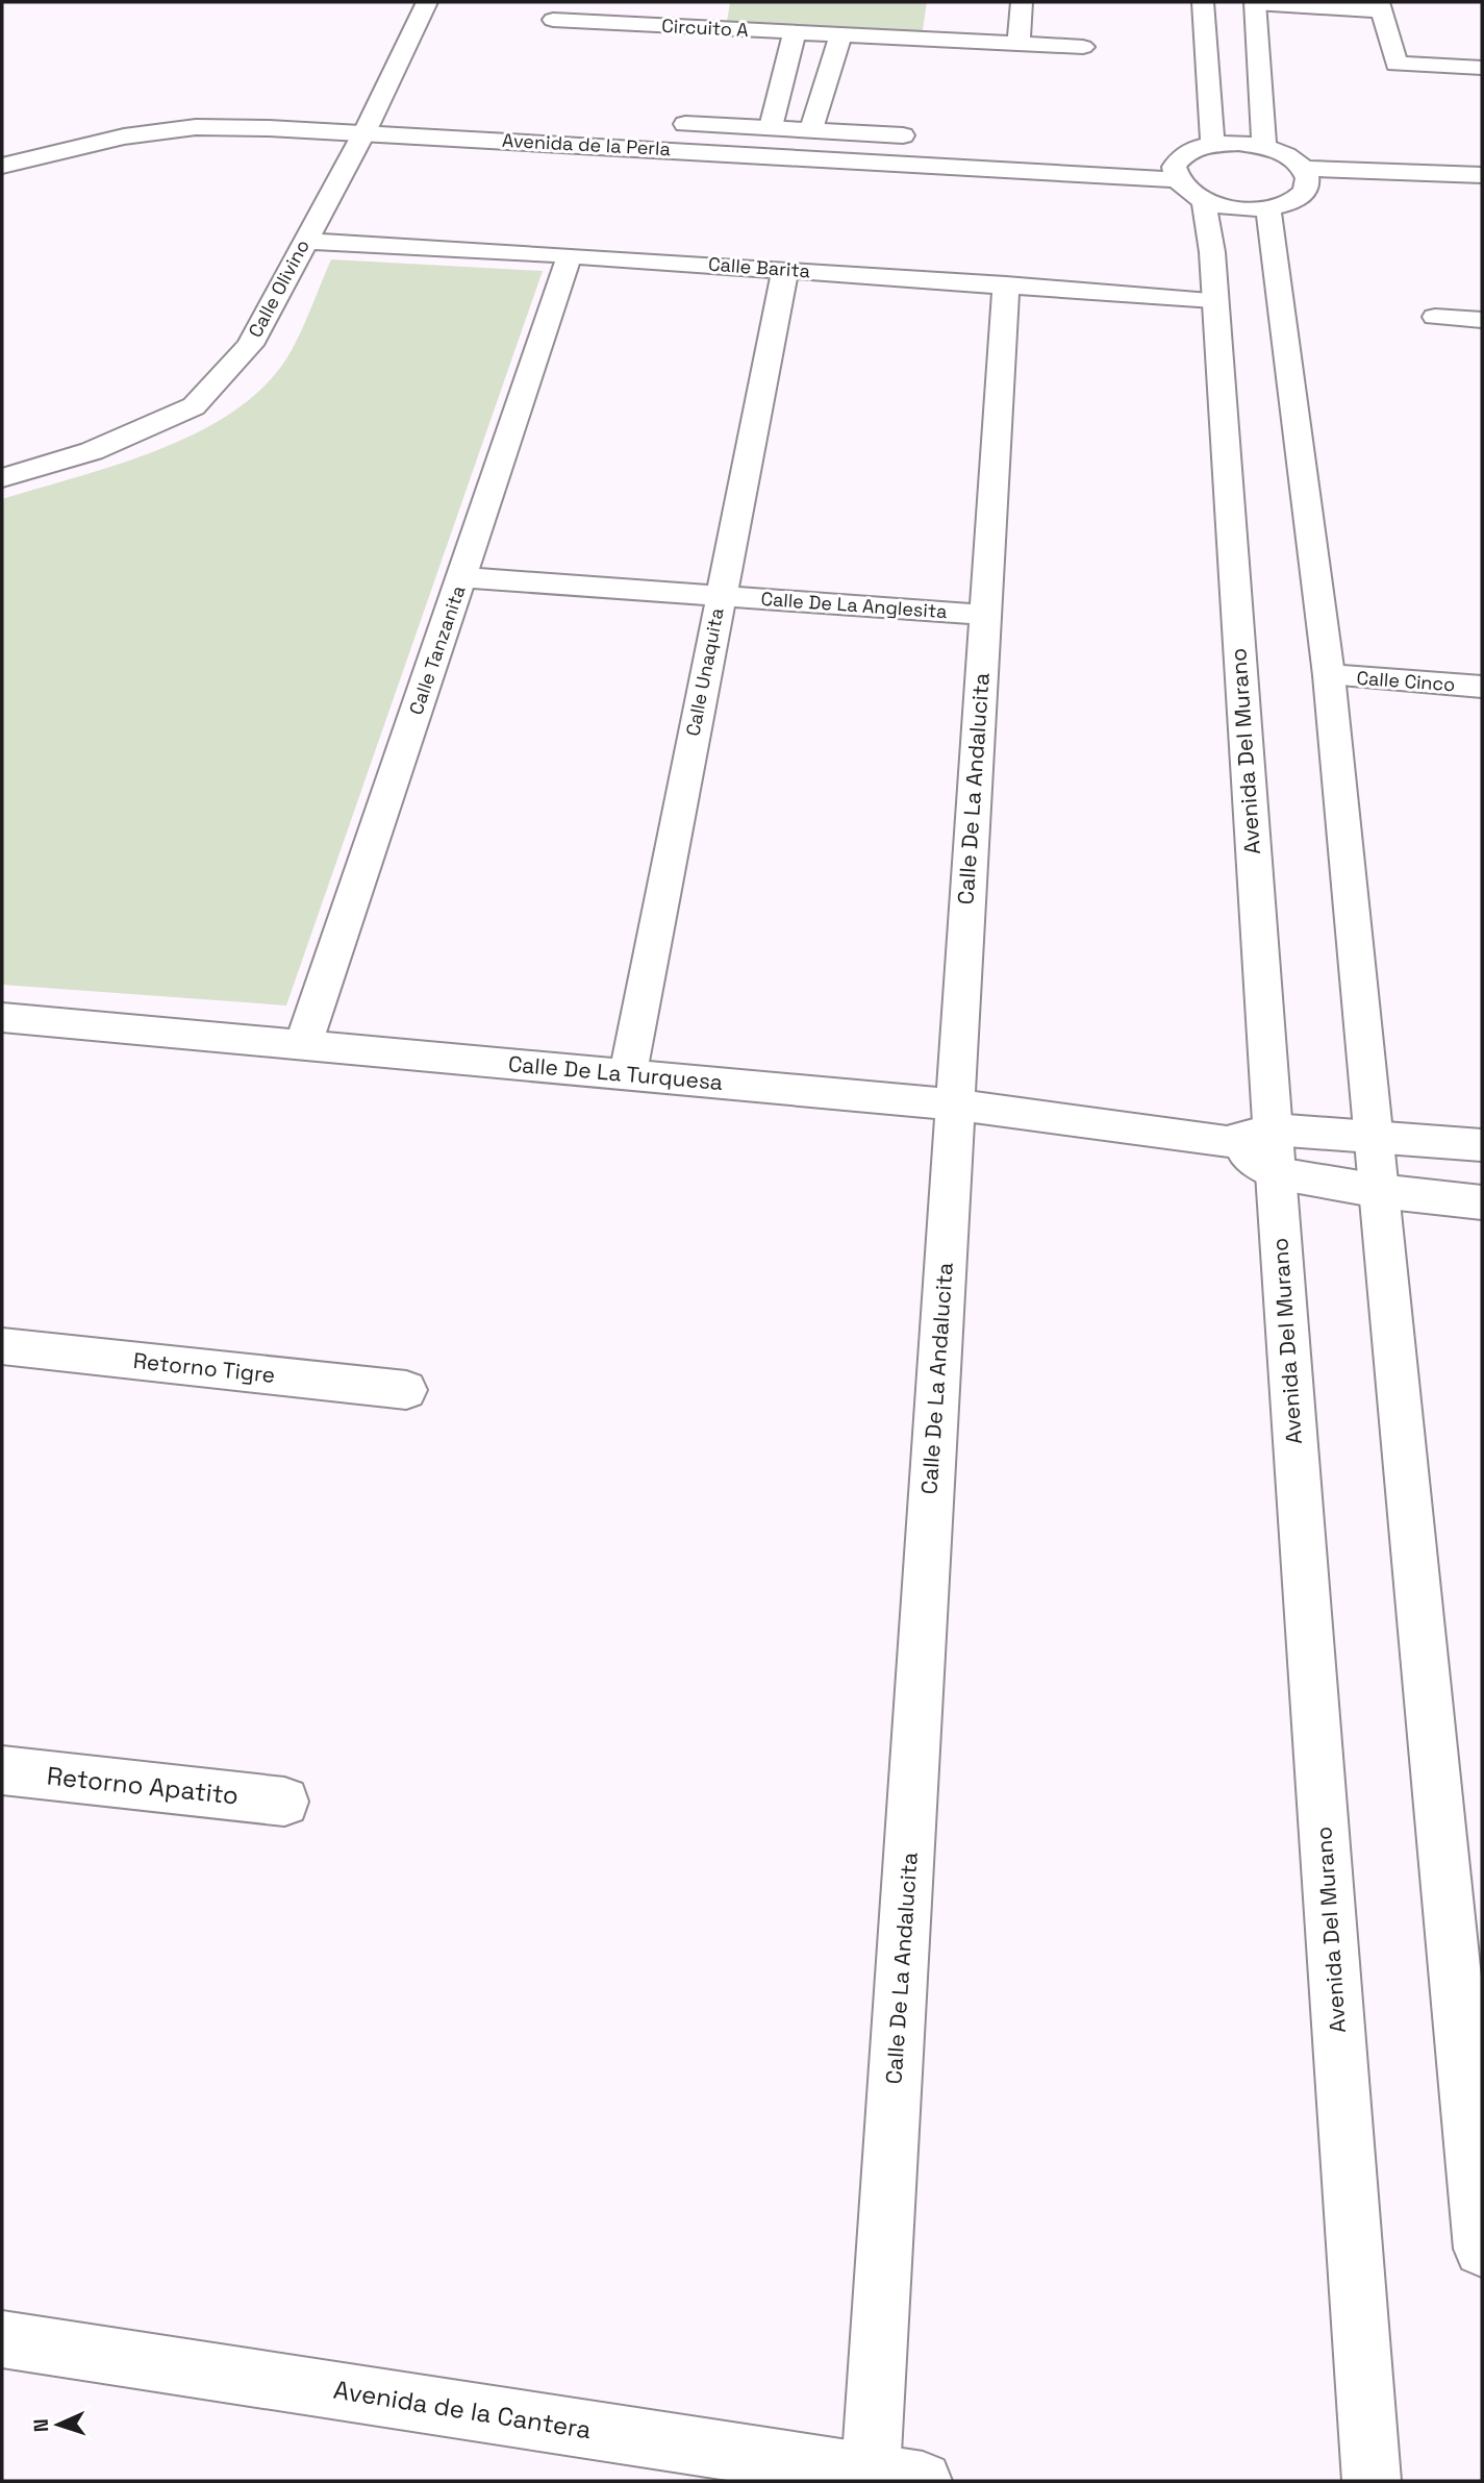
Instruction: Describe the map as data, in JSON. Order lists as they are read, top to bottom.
{
  "streets": {
    "street": [
      "Circuito A",
      "Avenida de la Perla",
      "Calle Barita",
      "Calle Olivino",
      "Calle De La Anglesita",
      "Calle Tanzanita",
      "Calle Unaquita",
      "Calle Cinco",
      "Avenida Del Murano",
      "Calle De La Andalucita",
      "Calle De La Turquesa",
      "Retorno Tigre",
      "Retorno Apatito",
      "Avenida de la Cantera"
    ]
  },
  "crossings": [
    ["Avenida de la Perla", "Calle Olivino"],
    ["Avenida de la Perla", "Avenida Del Murano"],
    ["Calle Barita", "Calle Olivino"],
    ["Calle Barita", "Calle Tanzanita"],
    ["Calle Barita", "Calle Unaquita"],
    ["Calle Barita", "Avenida Del Murano"],
    ["Calle Barita", "Calle De La Andalucita"],
    ["Calle De La Anglesita", "Calle Tanzanita"],
    ["Calle De La Anglesita", "Calle Unaquita"],
    ["Calle De La Anglesita", "Calle De La Andalucita"],
    ["Calle Tanzanita", "Calle De La Turquesa"],
    ["Calle Unaquita", "Calle De La Turquesa"],
    ["Avenida Del Murano", "Calle De La Turquesa"],
    ["Calle De La Andalucita", "Calle De La Turquesa"],
    ["Calle De La Andalucita", "Avenida de la Cantera"]
  ],
  "north": "left"
}
